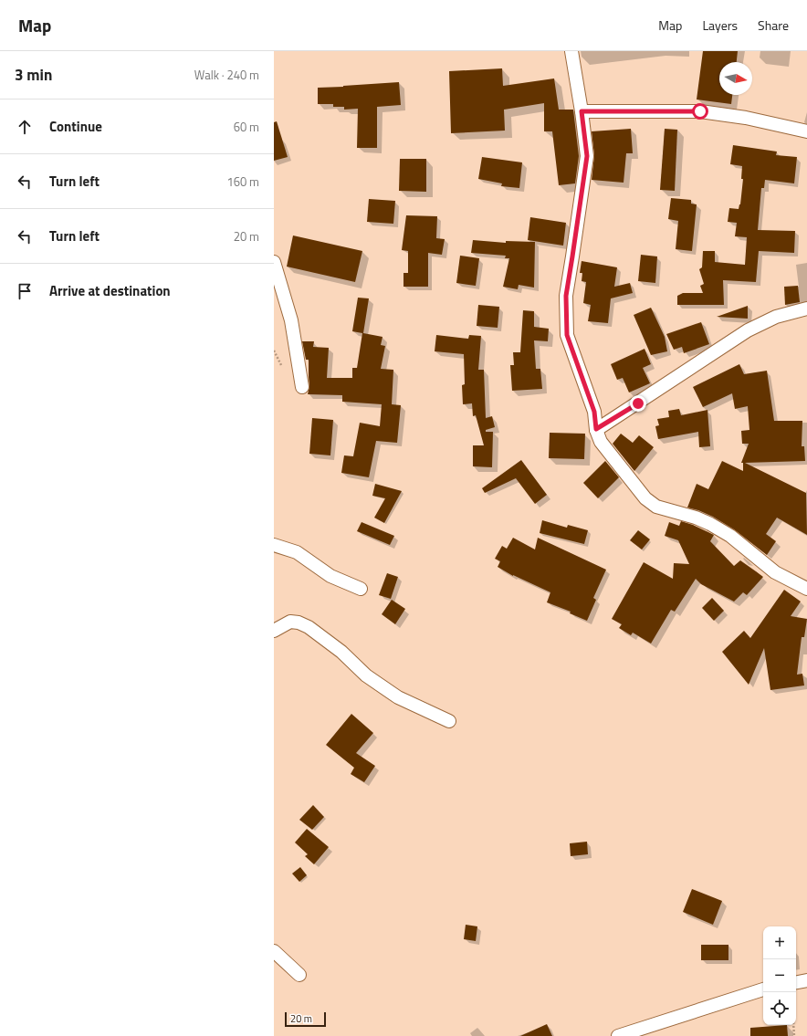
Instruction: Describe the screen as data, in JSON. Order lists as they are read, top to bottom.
{
  "scale_bar": "20 m",
  "north": "right",
  "page": {
    "header": "Map",
    "nav": ["Map", "Layers", "Share"],
    "heading": ["3 min", "Walk · 240 m"],
    "list": [
      ["Continue", "60 m"],
      ["Turn left", "160 m"],
      ["Turn left", "20 m"],
      "Arrive at destination"
    ],
    "map_buttons": ["+", "−"],
    "scale": "20 m"
  }
}
